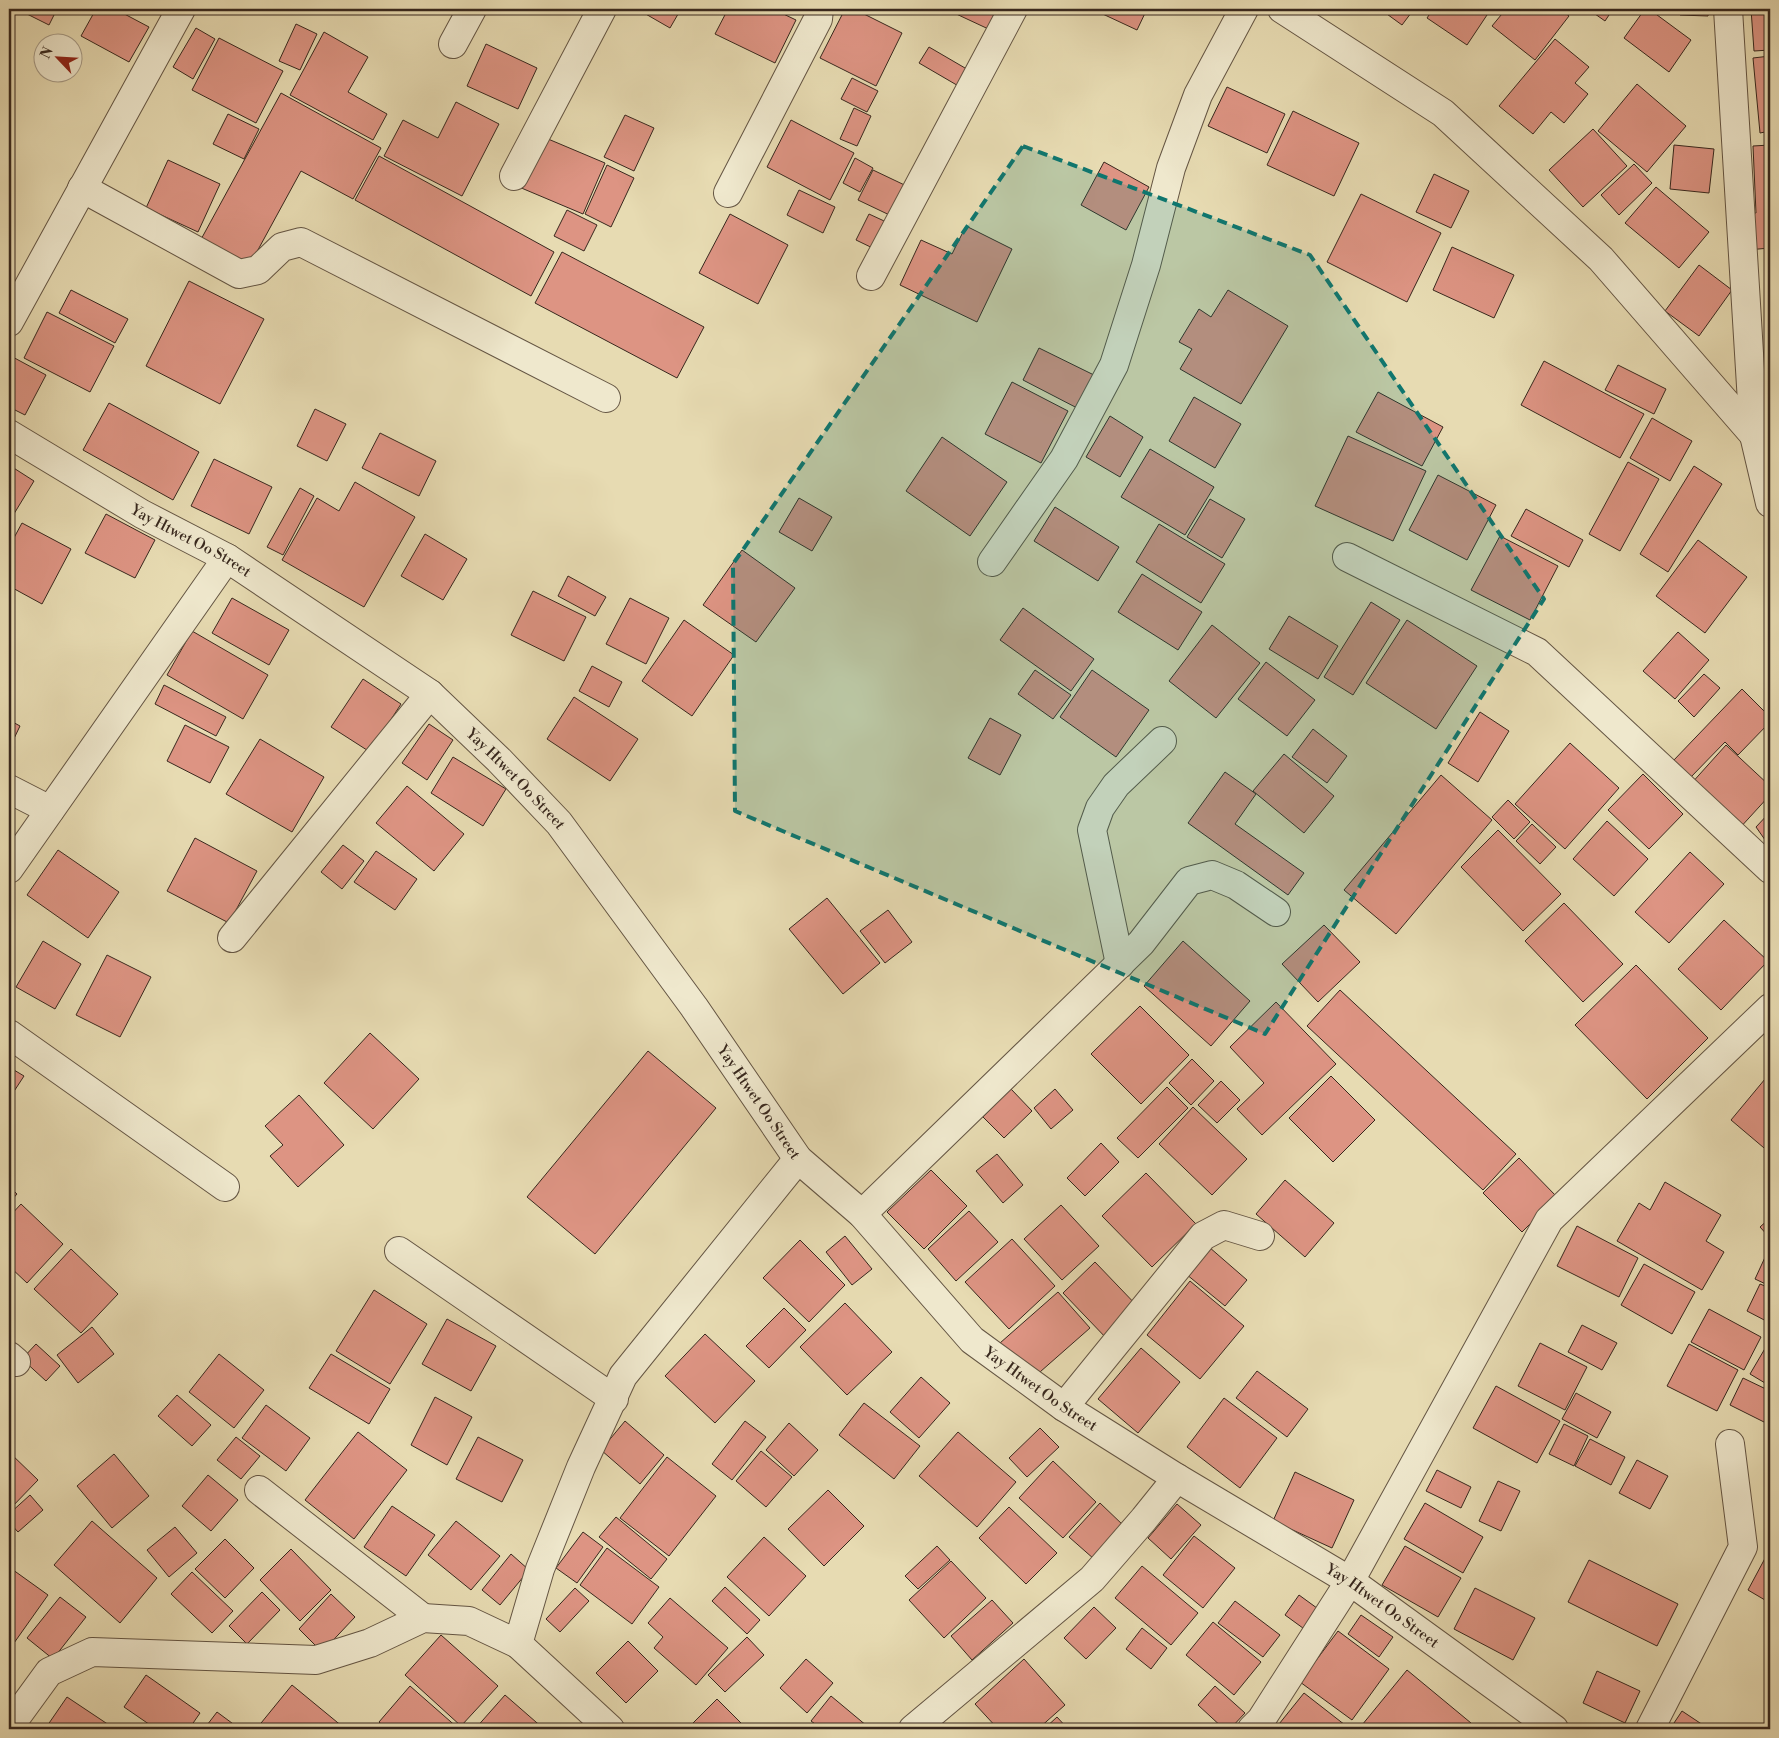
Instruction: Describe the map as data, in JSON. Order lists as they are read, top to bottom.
{
  "streets": {
    "street": ["Yay Htwet Oo Street"]
  },
  "north": "top left"
}
